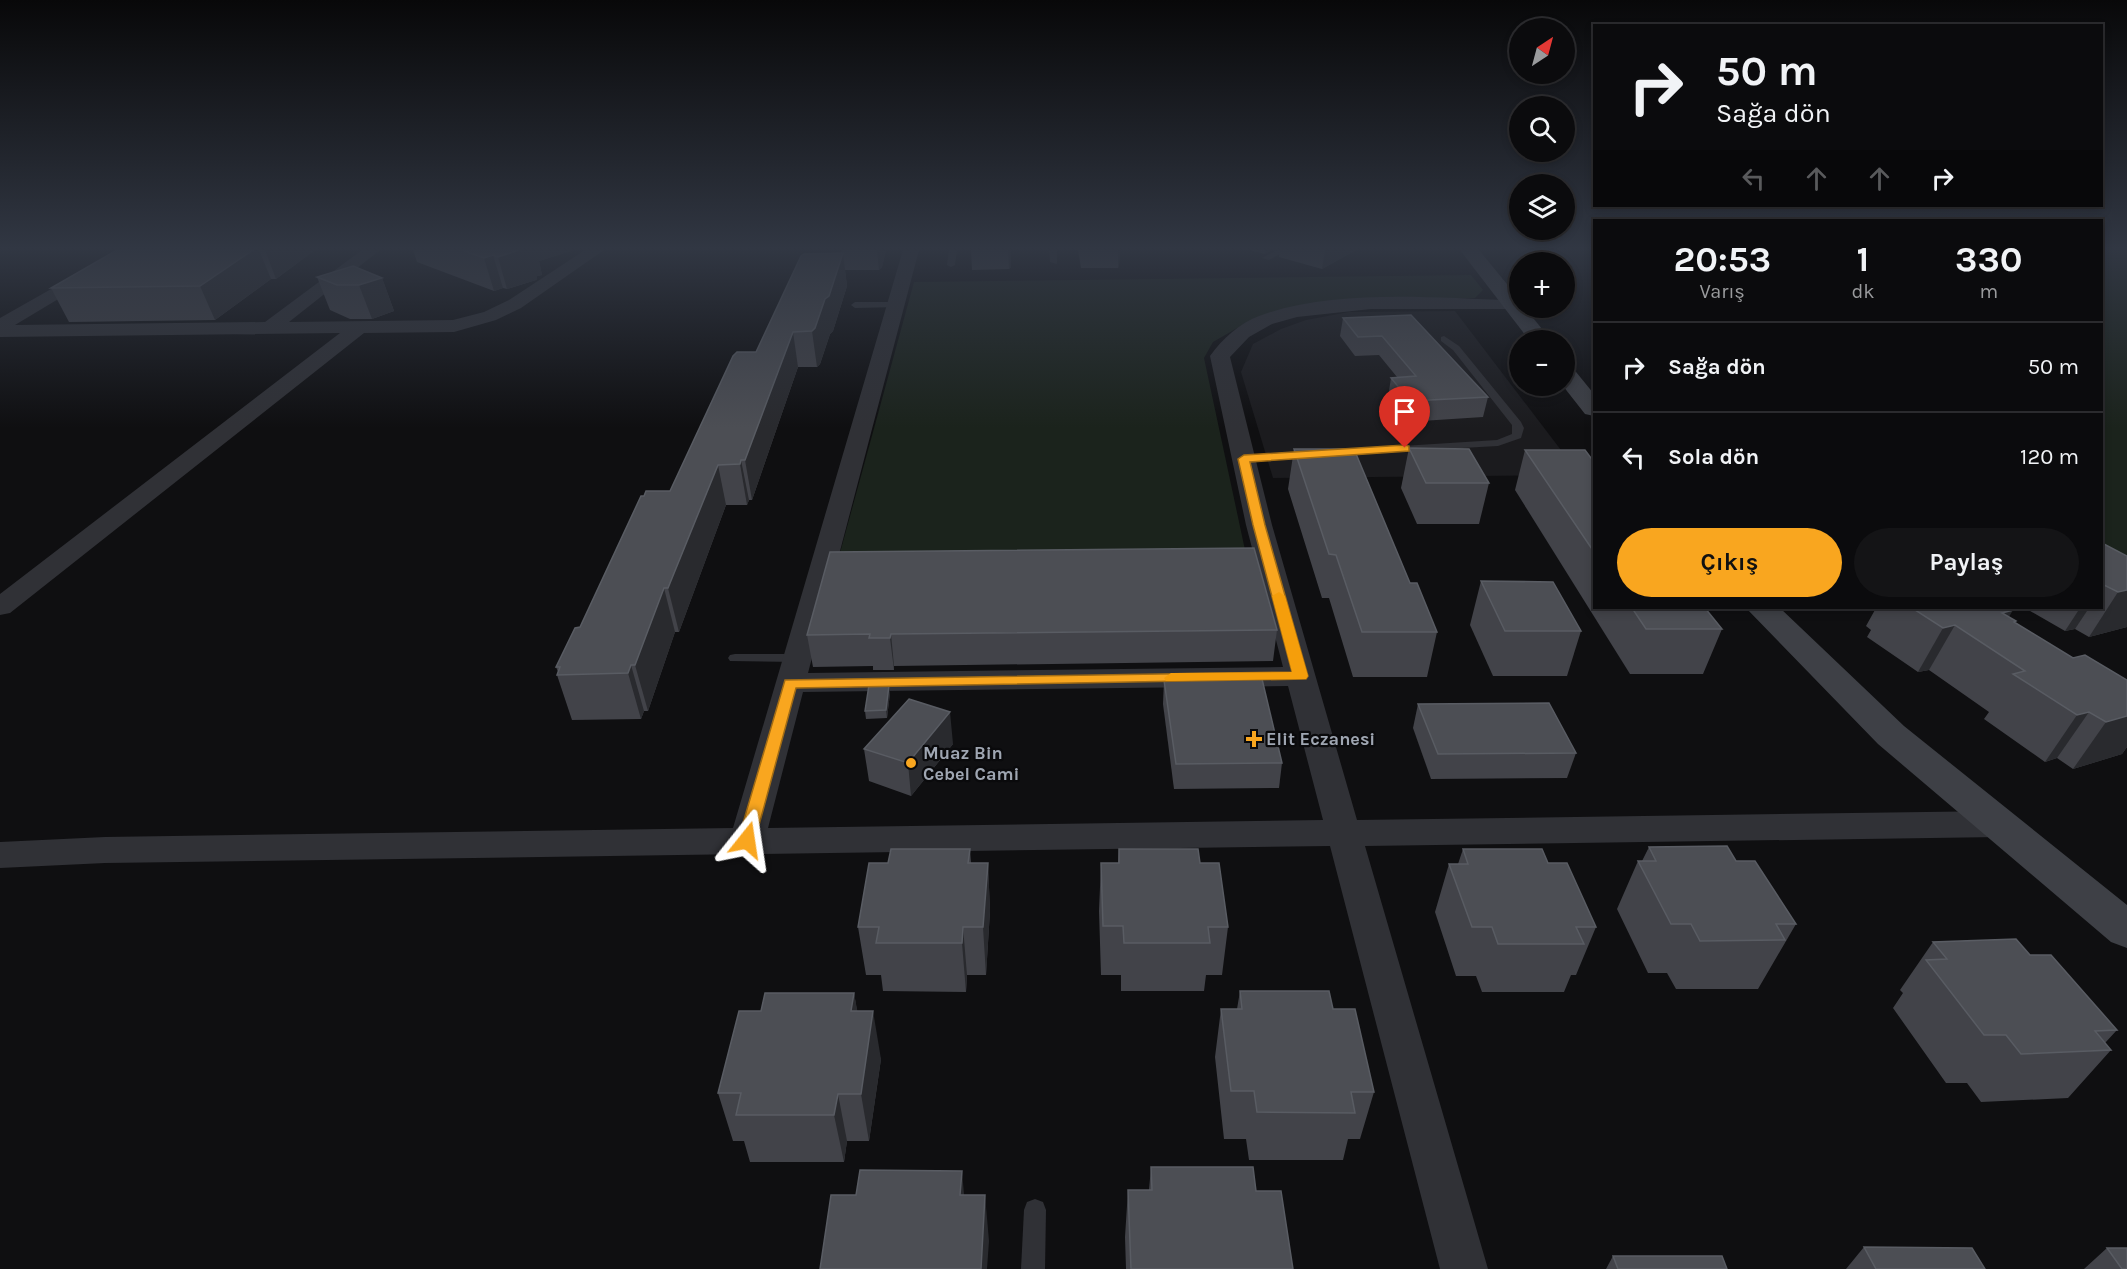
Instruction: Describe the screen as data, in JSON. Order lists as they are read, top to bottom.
{
  "places": {
    "health": ["Elit Eczanesi"],
    "other": ["Muaz Bin Cebel Cami"]
  },
  "north": "top right",
  "page": {
    "map_buttons": ["+", "−"],
    "turn": ["50 m", "Sağa dön"],
    "eta": [
      "20:53",
      "Varış",
      "1",
      "dk",
      "330",
      "m"
    ],
    "list": [
      {
        "name": "Sağa dön",
        "value": "50 m"
      },
      {
        "name": "Sola dön",
        "value": "120 m"
      }
    ],
    "buttons": ["Çıkış", "Paylaş"]
  }
}
